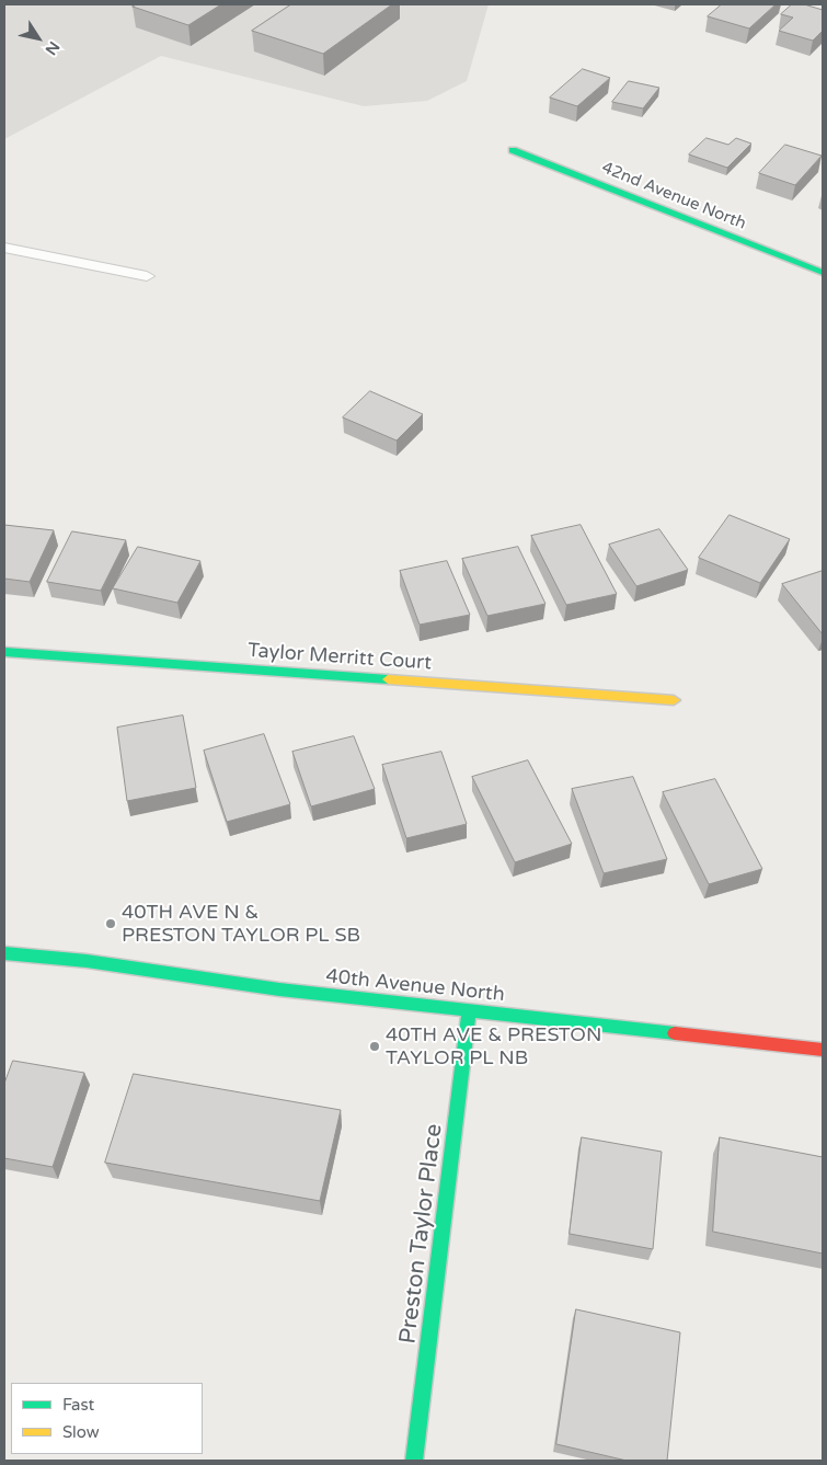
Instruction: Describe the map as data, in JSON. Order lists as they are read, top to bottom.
{
  "streets": {
    "street": [
      "42nd Avenue North",
      "Taylor Merritt Court",
      "40th Avenue North",
      "Preston Taylor Place"
    ]
  },
  "crossings": [
    ["40th Avenue North", "Preston Taylor Place"]
  ],
  "places": ["40TH AVE N & PRESTON TAYLOR PL SB", "40TH AVE & PRESTON TAYLOR PL NB"],
  "legend": ["Fast", "Slow"],
  "north": "bottom right"
}
